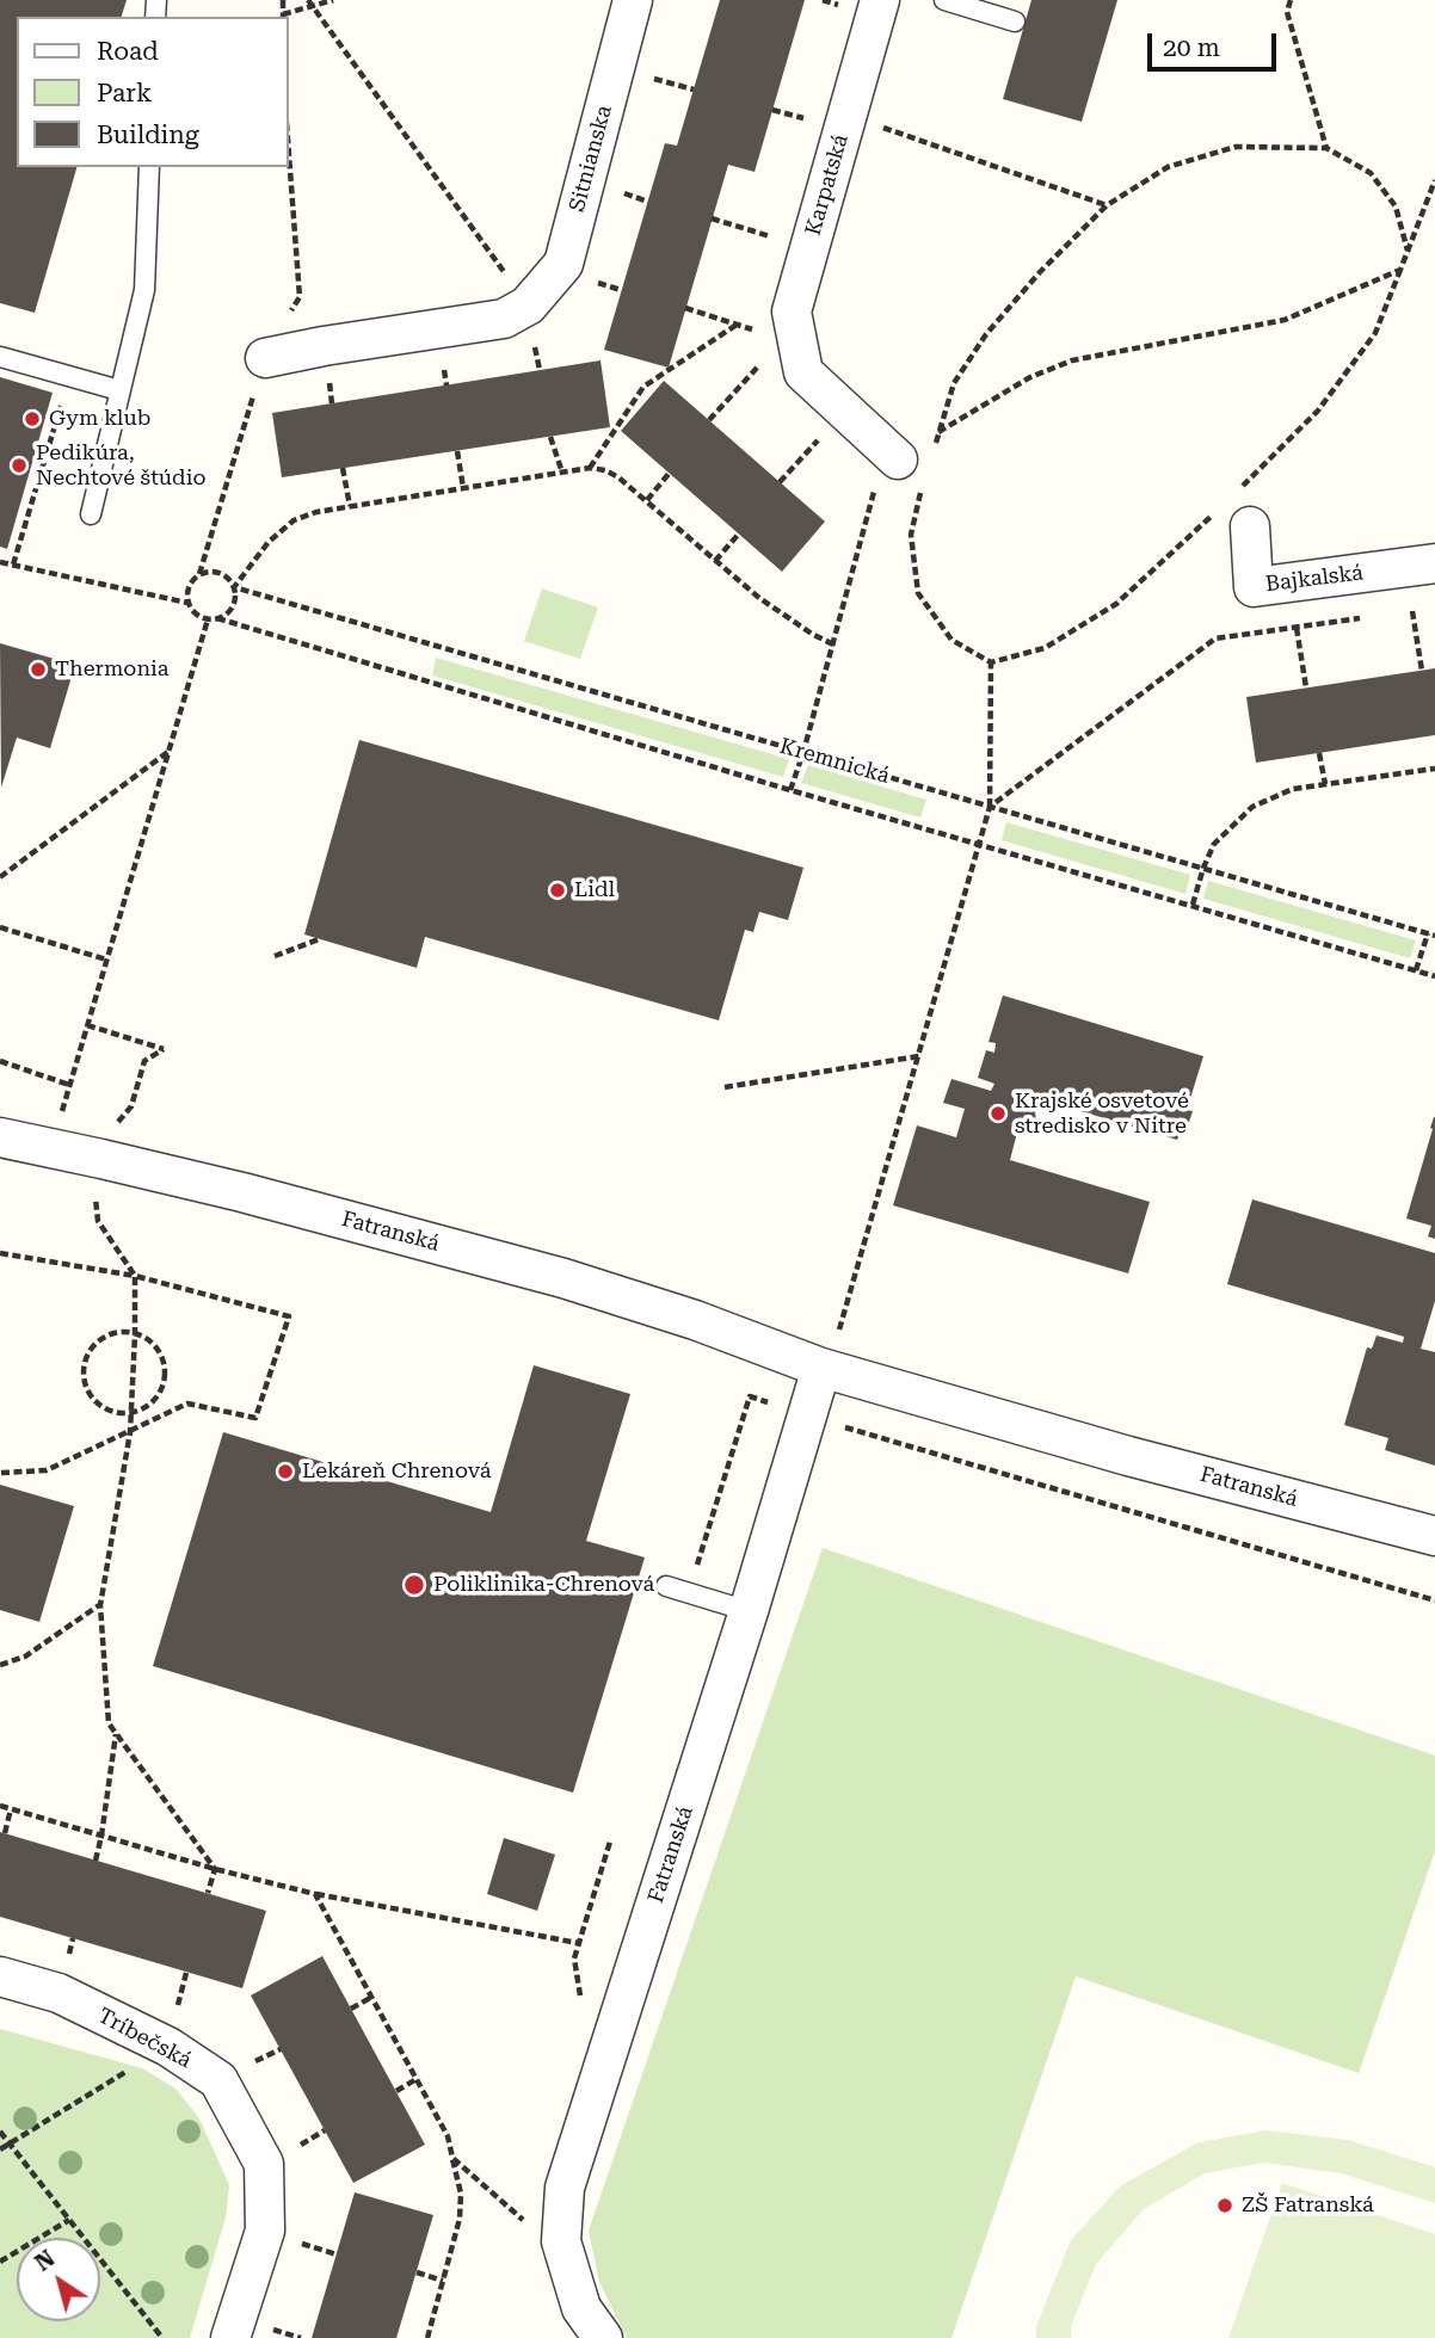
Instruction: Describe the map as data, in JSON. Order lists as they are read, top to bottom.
{
  "streets": {
    "street": [
      "Sitnianska",
      "Karpatská",
      "Bajkalská",
      "Fatranská",
      "Tríbečská"
    ],
    "path": ["Kremnická"]
  },
  "places": [
    "Gym klub",
    "Pedikúra, Nechtové štúdio",
    "Thermonia",
    "Lidl",
    "Krajské osvetové stredisko v Nitre",
    "Lekáreň Chrenová",
    "Poliklinika-Chrenová",
    "ZŠ Fatranská"
  ],
  "legend": ["Road", "Park", "Building"],
  "scale_bar": "20 m",
  "north": "top left"
}
